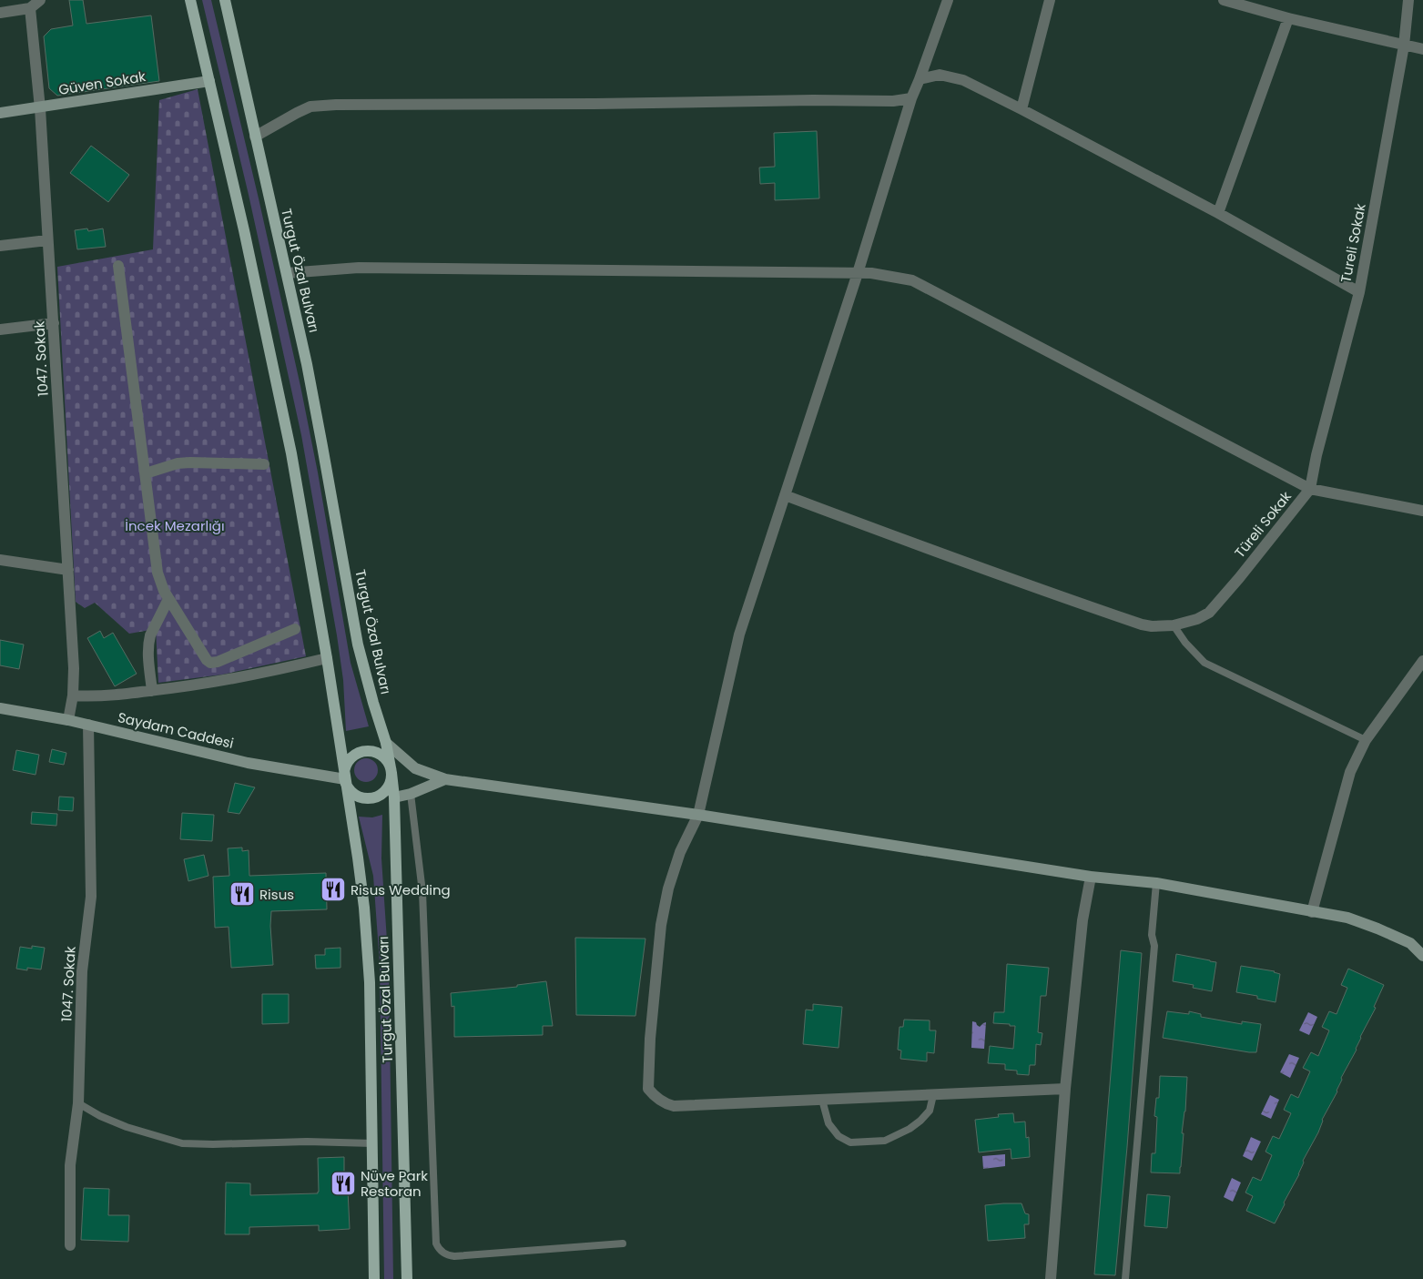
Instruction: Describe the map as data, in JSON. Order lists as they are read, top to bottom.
{
  "streets": {
    "main road": ["Turgut Özal Bulvarı"],
    "street": [
      "Güven Sokak",
      "Tureli Sokak",
      "1047. Sokak",
      "Türeli Sokak",
      "Saydam Caddesi"
    ]
  },
  "crossings": [
    ["Güven Sokak", "Turgut Özal Bulvarı"],
    ["Güven Sokak", "1047. Sokak"],
    ["Tureli Sokak", "Türeli Sokak"],
    ["Turgut Özal Bulvarı", "Saydam Caddesi"],
    ["1047. Sokak", "Saydam Caddesi"]
  ],
  "parks": ["İncek Mezarlığı"],
  "places": {
    "restaurant": ["Risus Wedding", "Risus", "Nüve Park Restoran"]
  }
}
